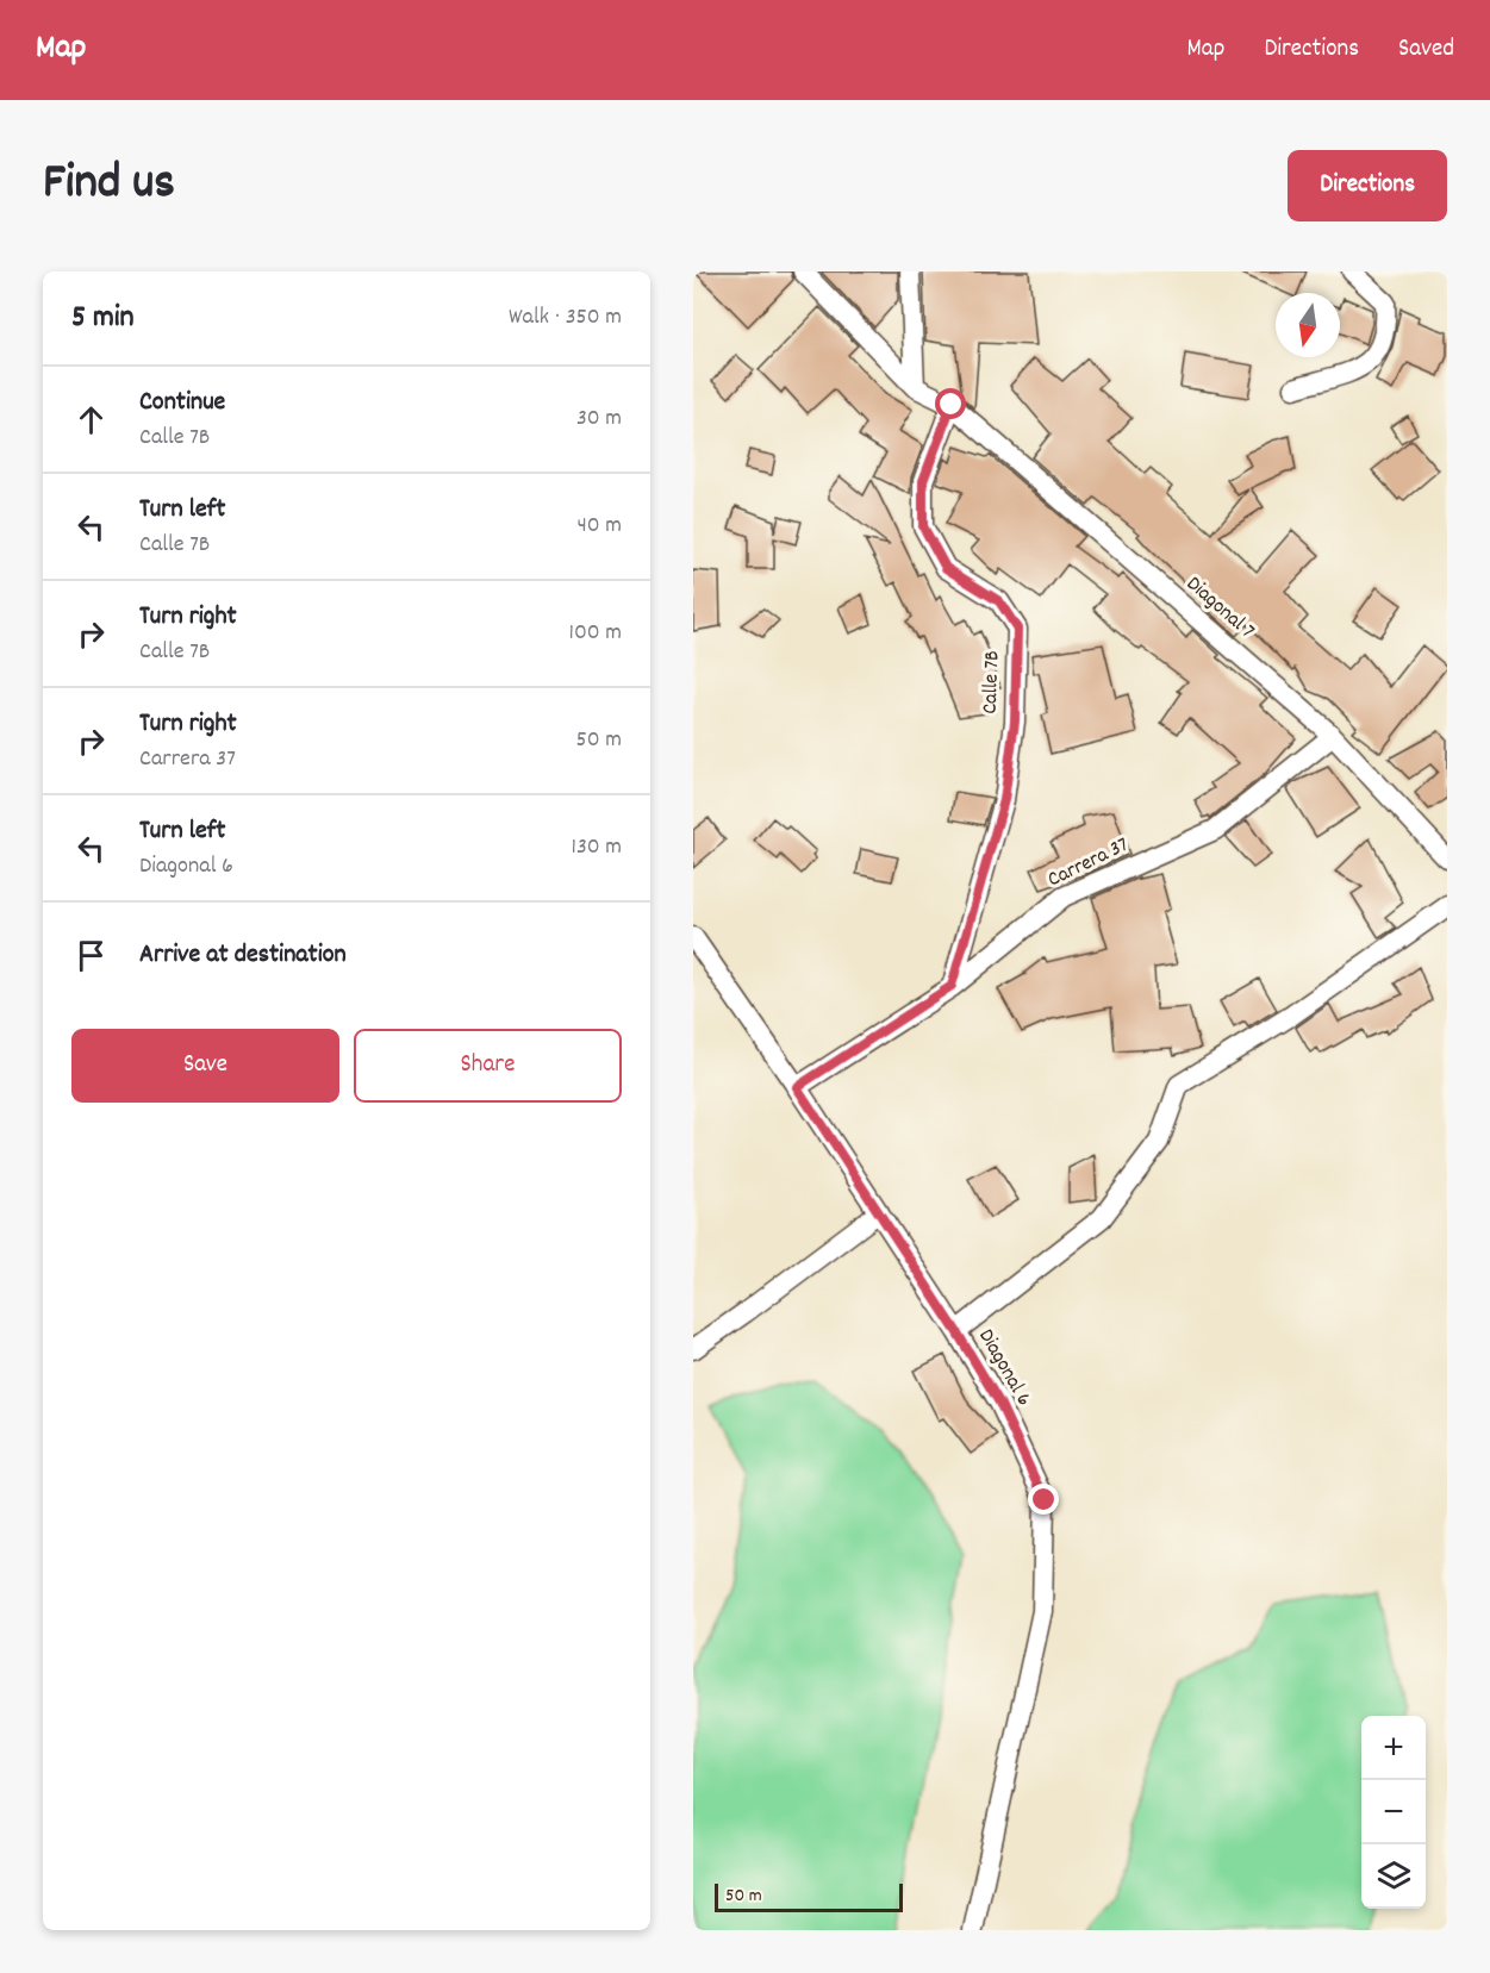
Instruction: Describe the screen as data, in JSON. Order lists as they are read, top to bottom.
{
  "streets": {
    "street": [
      "Diagonal 7",
      "Calle 7B",
      "Carrera 37",
      "Diagonal 6"
    ]
  },
  "crossings": [
    ["Diagonal 7", "Calle 7B"],
    ["Diagonal 7", "Carrera 37"],
    ["Calle 7B", "Carrera 37"],
    ["Carrera 37", "Diagonal 6"]
  ],
  "scale_bar": "50 m",
  "north": "bottom",
  "page": {
    "header": "Map",
    "nav": ["Map", "Directions", "Saved"],
    "title": "Find us",
    "buttons": [
      "Directions",
      ["Save", "Share"]
    ],
    "heading": ["5 min", "Walk · 350 m"],
    "list": [
      ["Continue", "Calle 7B", "30 m"],
      ["Turn left", "Calle 7B", "40 m"],
      ["Turn right", "Calle 7B", "100 m"],
      ["Turn right", "Carrera 37", "50 m"],
      ["Turn left", "Diagonal 6", "130 m"],
      "Arrive at destination"
    ],
    "map_buttons": ["+", "−"],
    "scale": "50 m"
  }
}
